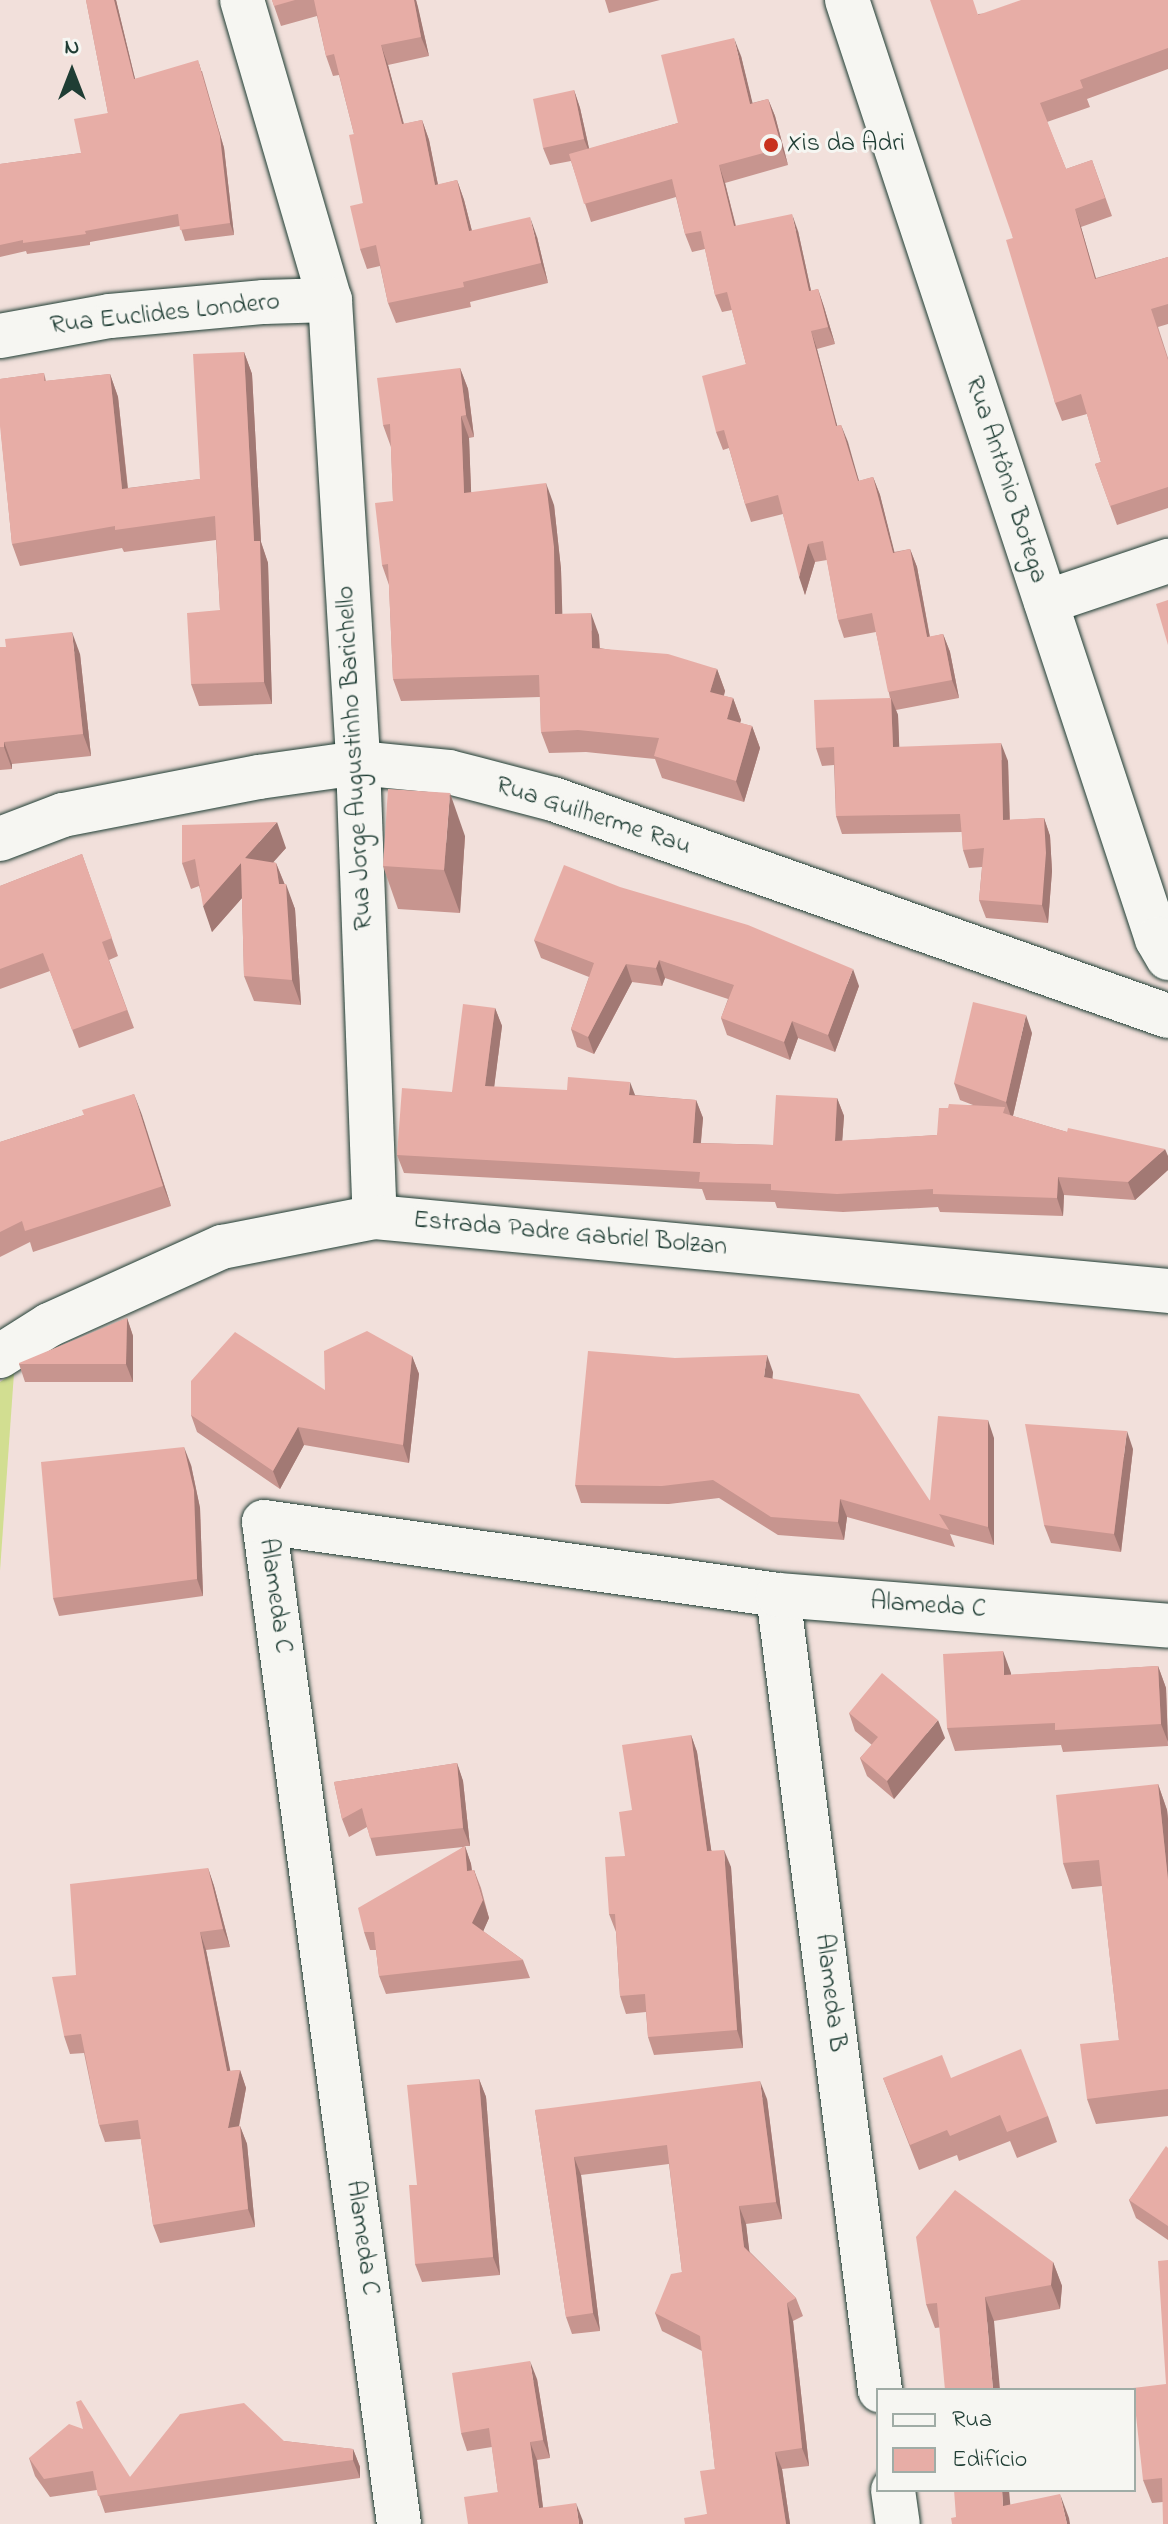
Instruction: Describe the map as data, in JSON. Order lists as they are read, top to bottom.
{
  "streets": {
    "street": [
      "Rua Euclides Londero",
      "Rua Antônio Botega",
      "Rua Jorge Augustinho Barichello",
      "Rua Guilherme Rau",
      "Estrada Padre Gabriel Bolzan",
      "Alameda C",
      "Alameda B"
    ]
  },
  "crossings": [
    ["Rua Euclides Londero", "Rua Jorge Augustinho Barichello"],
    ["Rua Jorge Augustinho Barichello", "Rua Guilherme Rau"],
    ["Rua Jorge Augustinho Barichello", "Estrada Padre Gabriel Bolzan"],
    ["Alameda C", "Alameda B"]
  ],
  "places": ["Xis da Adri"],
  "legend": ["Rua", "Edifício"],
  "north": "top"
}
